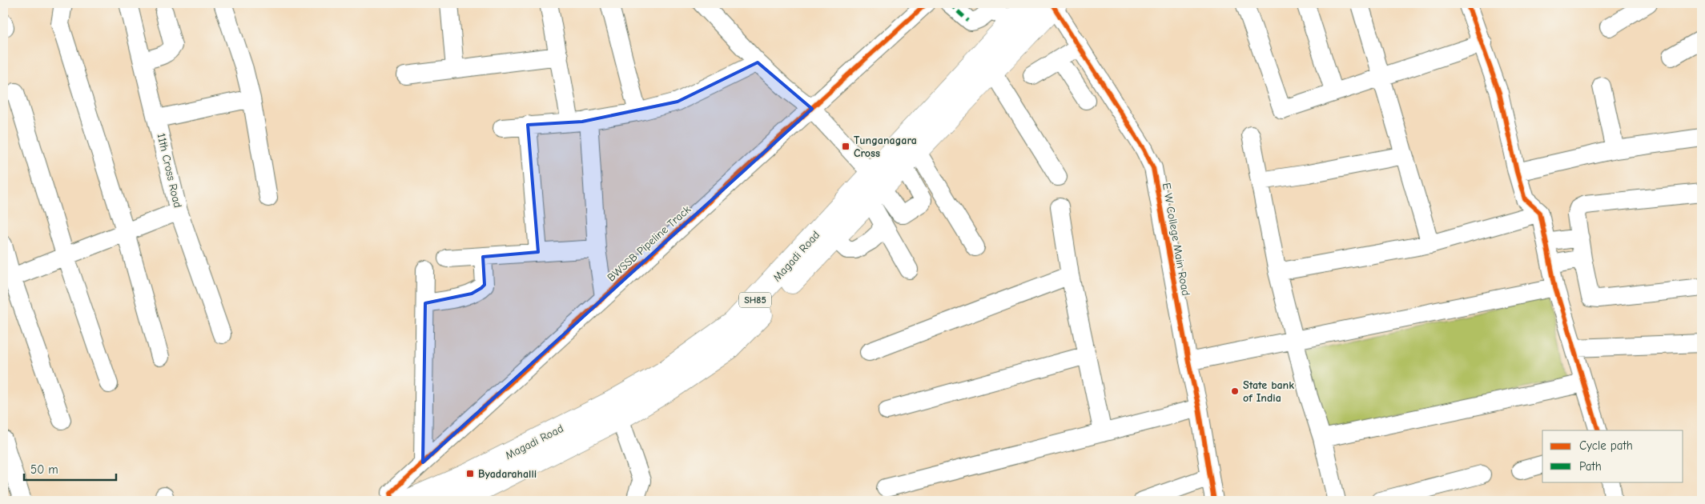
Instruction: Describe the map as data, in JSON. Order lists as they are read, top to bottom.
{
  "streets": {
    "main road": ["Magadi Road", "SH85"],
    "street": ["11th Cross Road", "E W College Main Road", "BWSSB Pipeline Track"]
  },
  "crossings": [
    ["E W College Main Road", "Magadi Road"]
  ],
  "places": {
    "transit": ["Tunganagara Cross", "Byadarahalli"],
    "other": ["State bank of India"]
  },
  "legend": ["Cycle path", "Path"],
  "scale_bar": "50 m"
}
